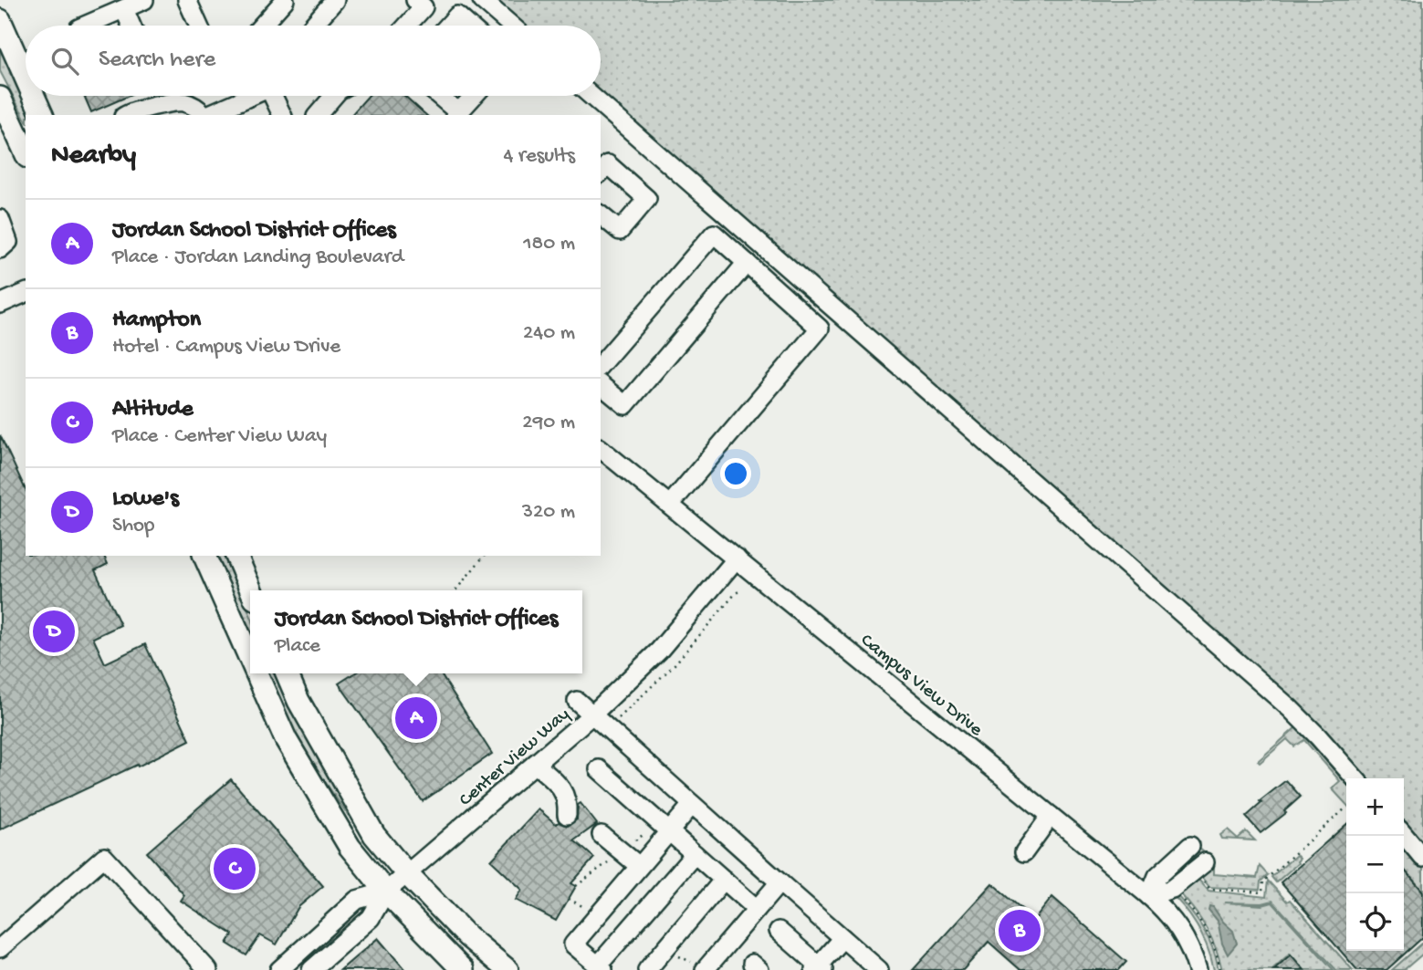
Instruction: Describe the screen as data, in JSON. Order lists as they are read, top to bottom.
{
  "streets": {
    "street": ["Campus View Drive", "Center View Way"]
  },
  "crossings": [
    ["Campus View Drive", "Center View Way"]
  ],
  "page": {
    "search": "Search here",
    "heading": ["Nearby", "4 results"],
    "list": [
      {
        "mark": "A",
        "name": "Jordan School District Offices",
        "note": "Place · Jordan Landing Boulevard",
        "value": "180 m"
      },
      {
        "mark": "B",
        "name": "Hampton",
        "note": "Hotel · Campus View Drive",
        "value": "240 m"
      },
      {
        "mark": "C",
        "name": "Altitude",
        "note": "Place · Center View Way",
        "value": "290 m"
      },
      {
        "mark": "D",
        "name": "Lowe's",
        "note": "Shop",
        "value": "320 m"
      }
    ],
    "popup": ["Jordan School District Offices", "Place"],
    "pins": [
      "D",
      "A",
      "C",
      "B"
    ],
    "map_buttons": ["+", "−"]
  }
}
